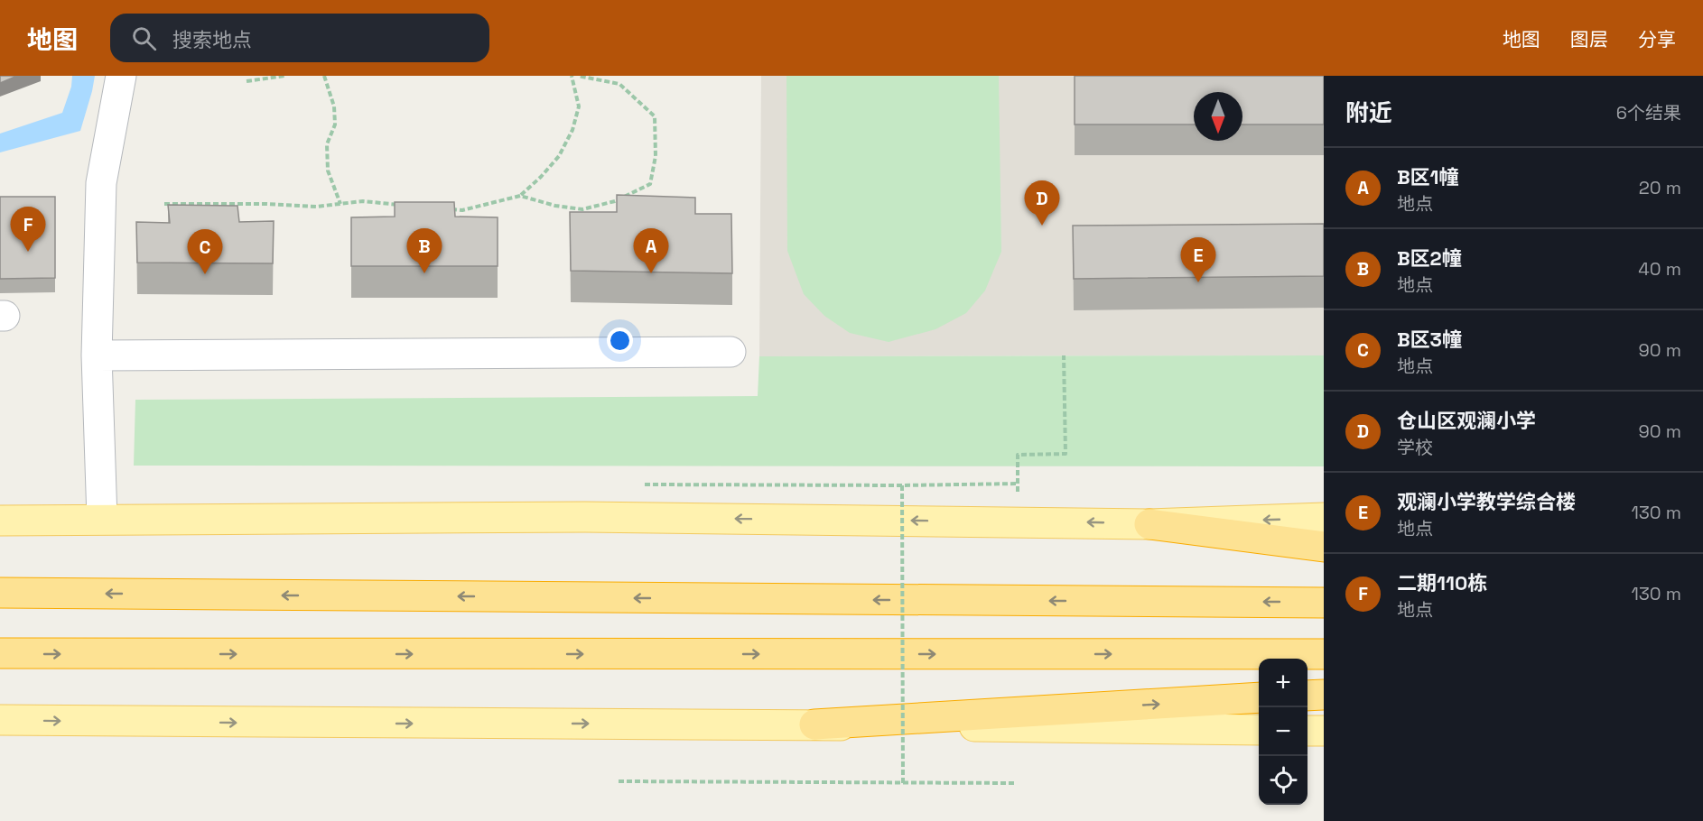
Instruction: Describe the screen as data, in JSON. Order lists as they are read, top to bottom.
{
  "north": "bottom",
  "page": {
    "header": "地图",
    "search": "搜索地点",
    "nav": ["地图", "图层", "分享"],
    "heading": ["附近", "6个结果"],
    "list": [
      {
        "mark": "A",
        "name": "B区1幢",
        "note": "地点",
        "value": "20 m"
      },
      {
        "mark": "B",
        "name": "B区2幢",
        "note": "地点",
        "value": "40 m"
      },
      {
        "mark": "C",
        "name": "B区3幢",
        "note": "地点",
        "value": "90 m"
      },
      {
        "mark": "D",
        "name": "仓山区观澜小学",
        "note": "学校",
        "value": "90 m"
      },
      {
        "mark": "E",
        "name": "观澜小学教学综合楼",
        "note": "地点",
        "value": "130 m"
      },
      {
        "mark": "F",
        "name": "二期110栋",
        "note": "地点",
        "value": "130 m"
      }
    ],
    "pins": [
      "D",
      "F",
      "A",
      "B",
      "C",
      "E"
    ],
    "map_buttons": ["+", "−"]
  }
}
